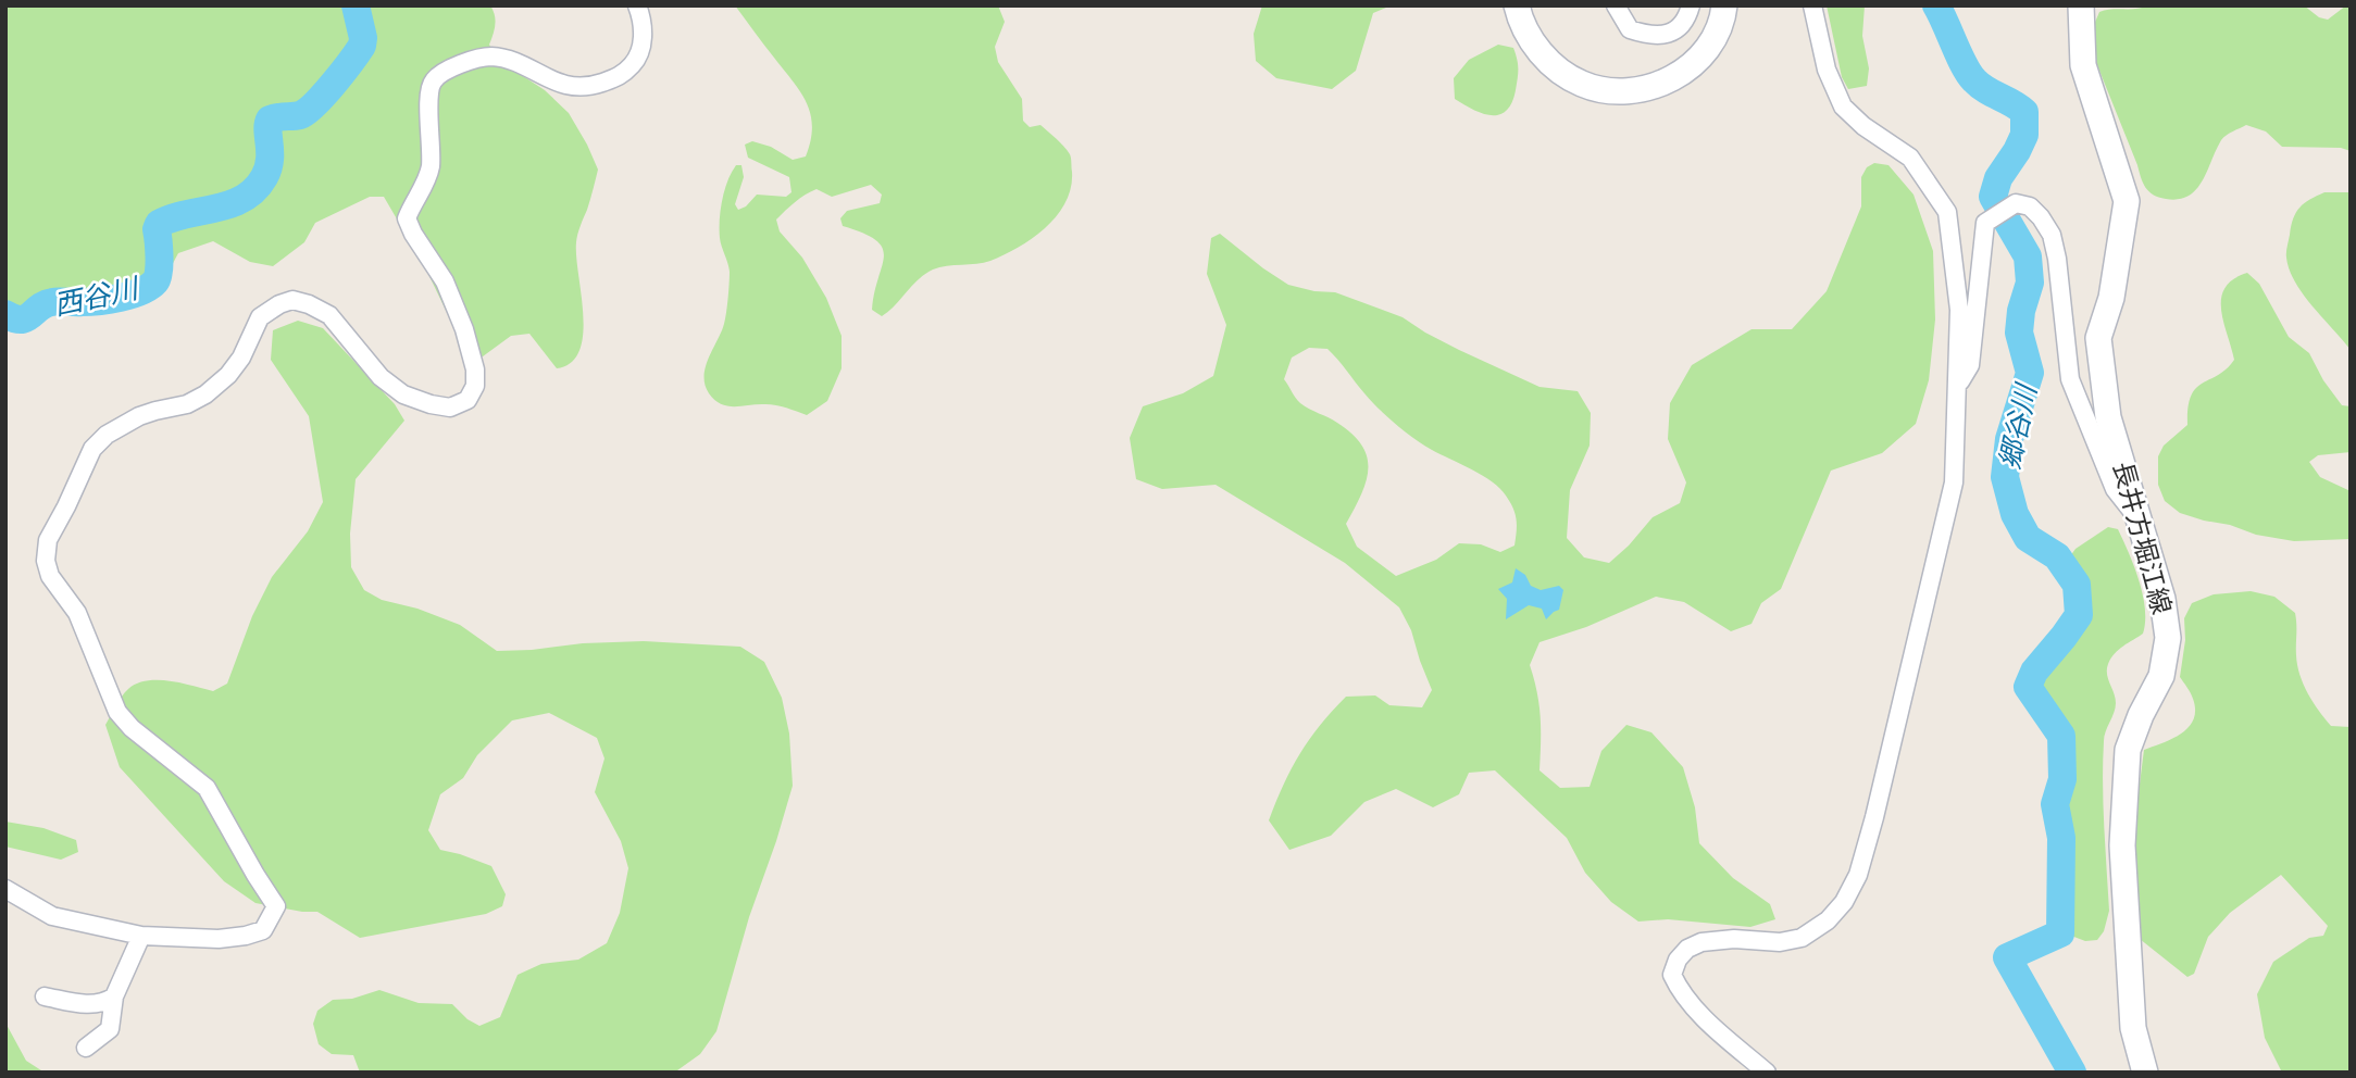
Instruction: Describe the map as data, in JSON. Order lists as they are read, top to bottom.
{
  "streets": {
    "main road": ["長井方堀江線"]
  },
  "water": ["西谷川", "郷谷川"]
}
